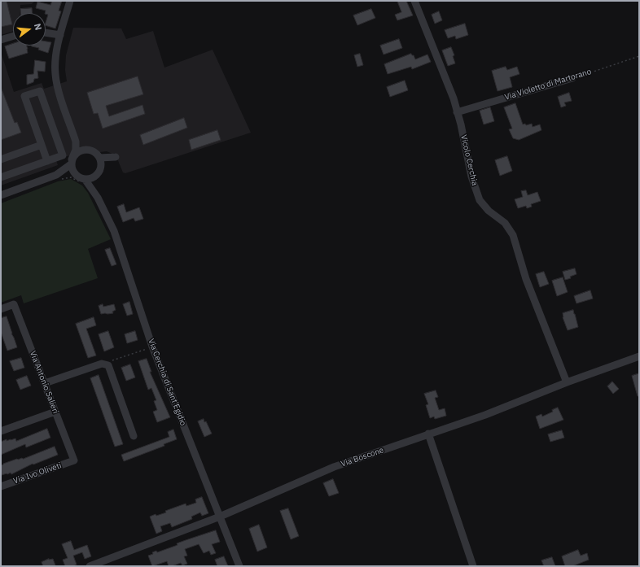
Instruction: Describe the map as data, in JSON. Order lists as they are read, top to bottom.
{
  "streets": {
    "street": [
      "Via Violetto di Martorano",
      "Vicolo Cerchia",
      "Via Antonio Salieri",
      "Via Cerchia di Sant'Egidio",
      "Via Boscone",
      "Via Ivo Oliveti"
    ]
  },
  "crossings": [
    ["Via Violetto di Martorano", "Vicolo Cerchia"],
    ["Vicolo Cerchia", "Via Boscone"],
    ["Via Antonio Salieri", "Via Ivo Oliveti"],
    ["Via Cerchia di Sant'Egidio", "Via Boscone"]
  ],
  "north": "right"
}
